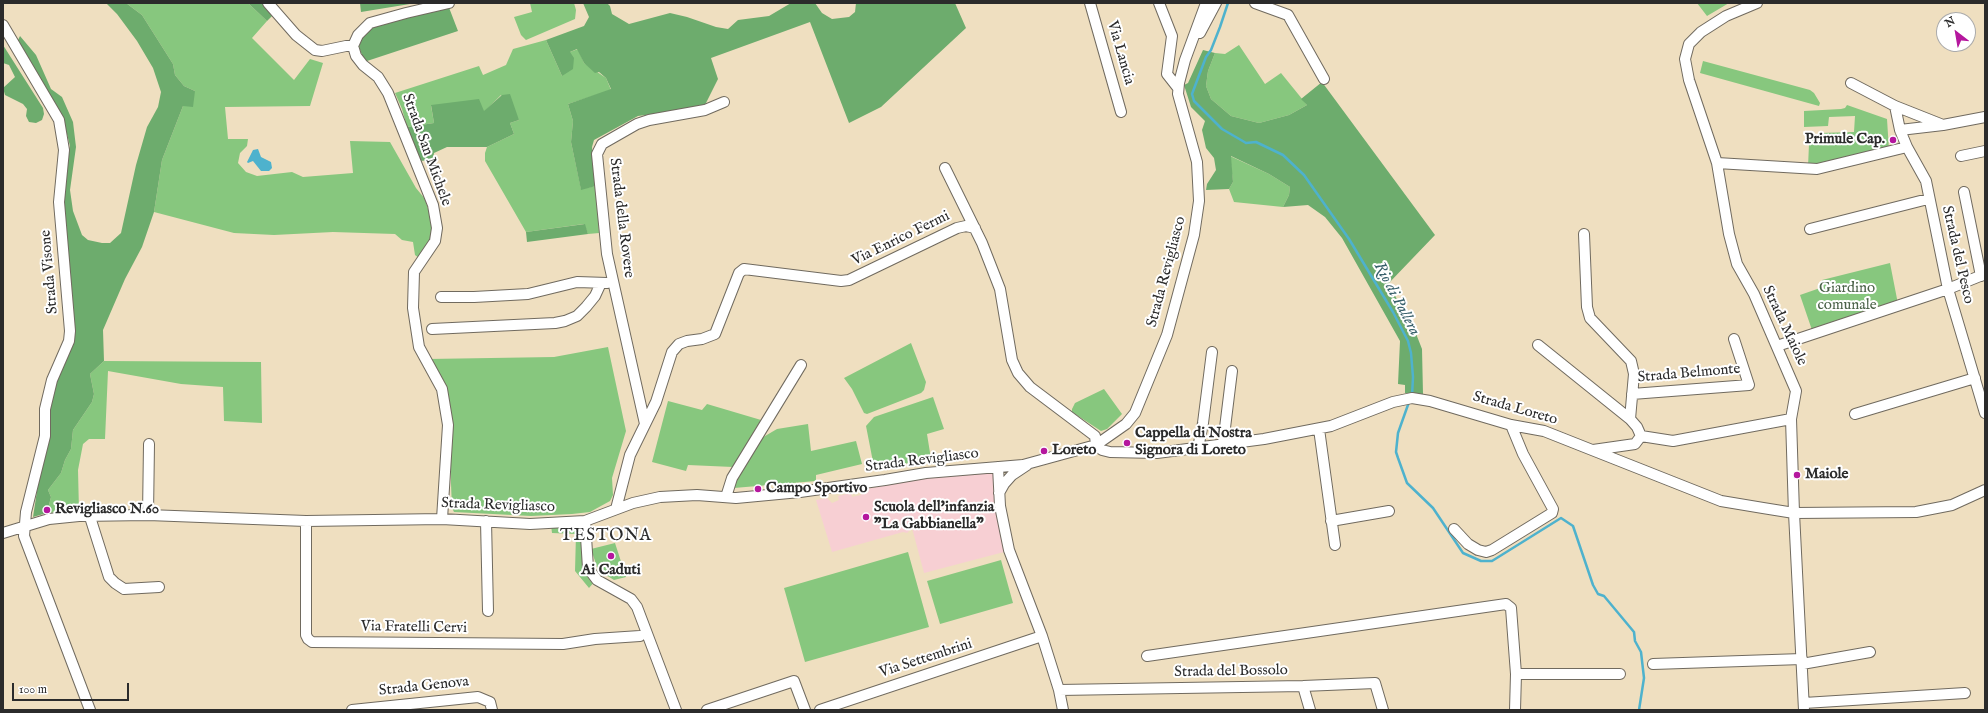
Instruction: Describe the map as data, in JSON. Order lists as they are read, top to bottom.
{
  "streets": {
    "street": [
      "Via Lancia",
      "Strada San Michele",
      "Strada della Rovere",
      "Via Enrico Fermi",
      "Strada del Pesco",
      "Strada Visone",
      "Strada Revigliasco",
      "Strada Maiole",
      "Strada Belmonte",
      "Strada Loreto",
      "Via Fratelli Cervi",
      "Via Settembrini",
      "Strada del Bossolo",
      "Strada Genova"
    ]
  },
  "crossings": [
    ["Strada San Michele", "Strada Revigliasco"],
    ["Strada della Rovere", "Via Enrico Fermi"],
    ["Strada Visone", "Strada Revigliasco"],
    ["Strada Revigliasco", "Strada Loreto"],
    ["Strada Revigliasco", "Via Fratelli Cervi"],
    ["Strada Maiole", "Strada Loreto"]
  ],
  "districts": ["TESTONA"],
  "water": ["Rio di Pallera"],
  "parks": ["Giardino comunale"],
  "places": [
    "Primule Cap.",
    "Cappella di Nostra Signora di Loreto",
    "Loreto",
    "Maiole",
    "Campo Sportivo",
    "Revigliasco N.60",
    "Scuola dell'infanzia \"La Gabbianella\"",
    "Ai Caduti"
  ],
  "scale_bar": "100 m",
  "north": "top left"
}
